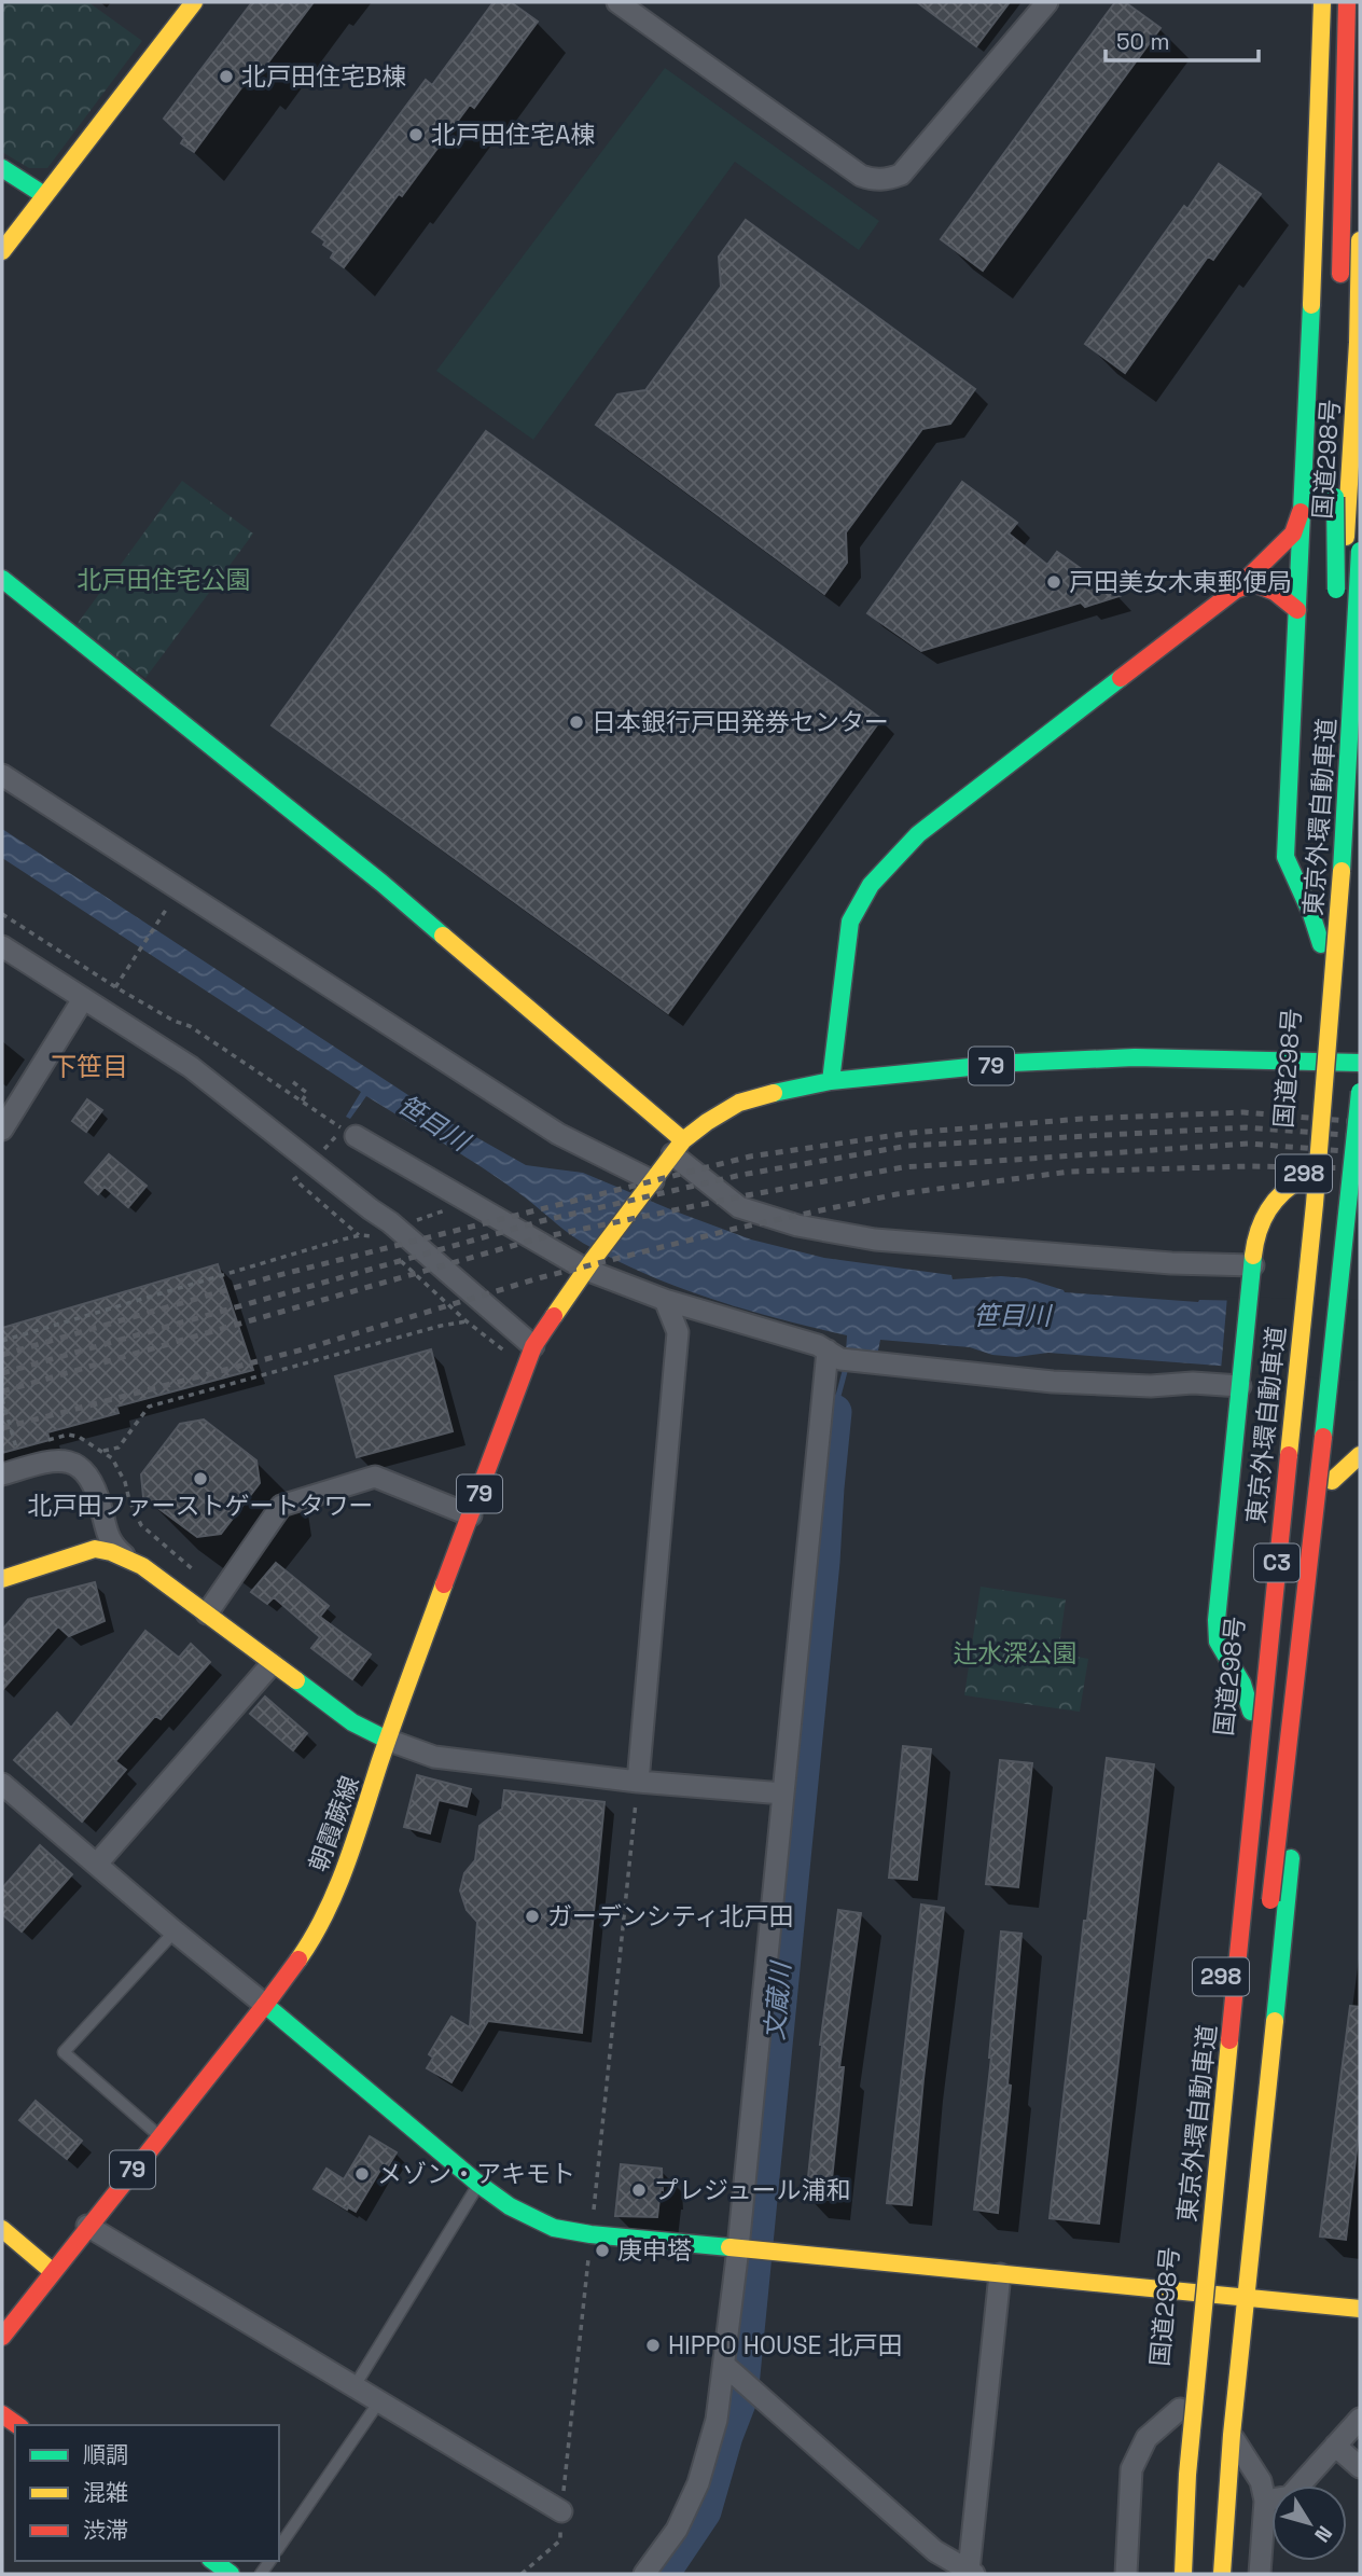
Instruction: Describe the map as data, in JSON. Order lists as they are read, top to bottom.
{
  "streets": {
    "main road": [
      "国道298号",
      "東京外環自動車道",
      "79",
      "298",
      "C3",
      "朝霞蕨線"
    ]
  },
  "crossings": [
    ["国道298号", "79"],
    ["東京外環自動車道", "298"],
    ["79", "朝霞蕨線"]
  ],
  "districts": ["下笹目"],
  "water": ["笹目川", "文蔵川"],
  "parks": ["北戸田住宅公園", "辻水深公園"],
  "places": [
    "北戸田住宅B棟",
    "北戸田住宅A棟",
    "戸田美女木東郵便局",
    "日本銀行戸田発券センター",
    "北戸田ファーストゲートタワー",
    "ガーデンシティ北戸田",
    "メゾン・アキモト",
    "プレジュール浦和",
    "庚申塔",
    "HIPPO HOUSE 北戸田"
  ],
  "legend": ["順調", "混雑", "渋滞"],
  "scale_bar": "50 m",
  "north": "bottom right"
}
